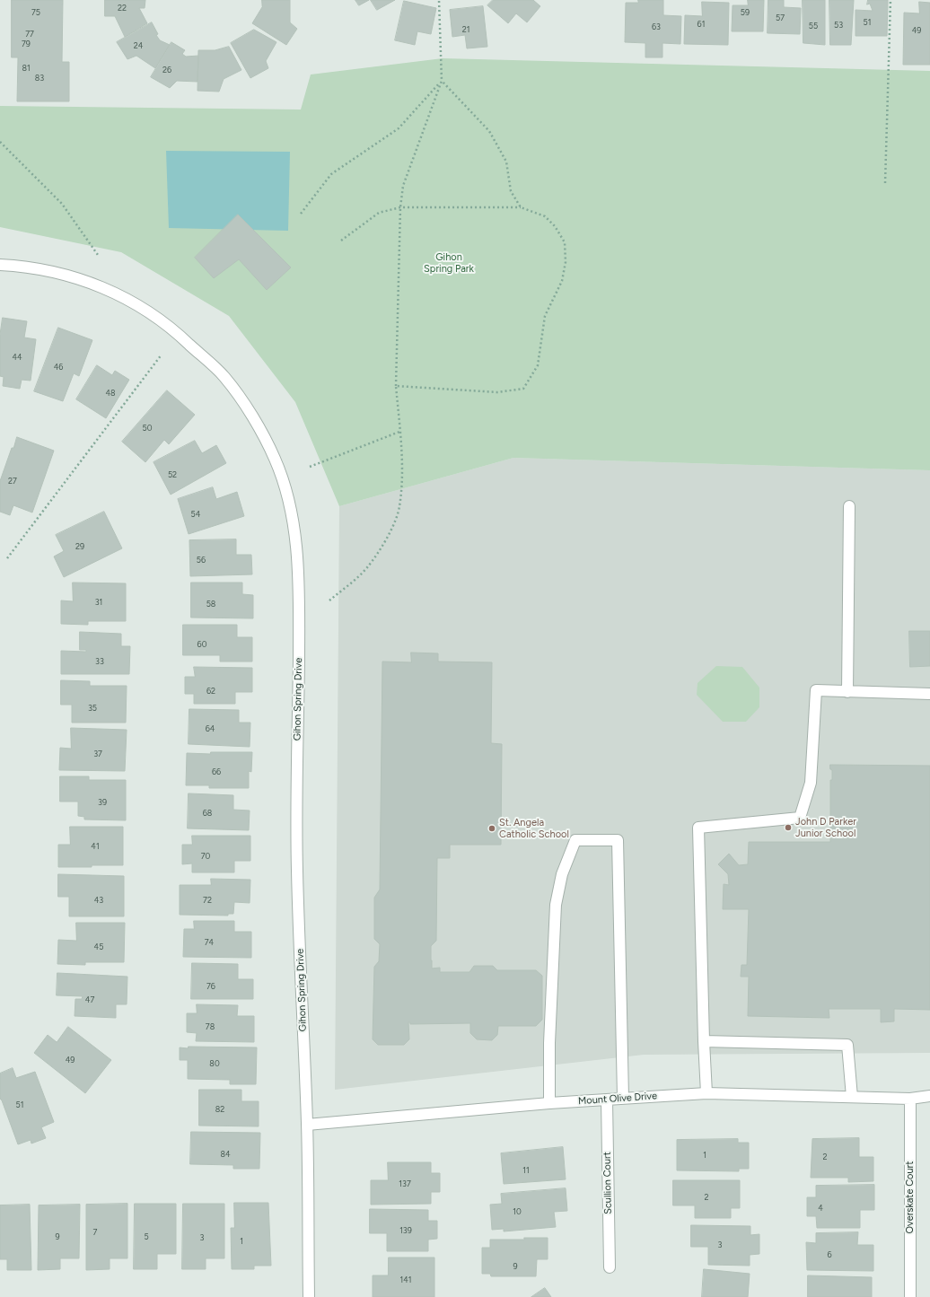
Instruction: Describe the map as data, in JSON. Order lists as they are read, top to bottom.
{
  "streets": {
    "street": [
      "Gihon Spring Drive",
      "Mount Olive Drive",
      "Scullion Court",
      "Overskate Court"
    ]
  },
  "crossings": [
    ["Gihon Spring Drive", "Mount Olive Drive"],
    ["Mount Olive Drive", "Scullion Court"],
    ["Mount Olive Drive", "Overskate Court"]
  ],
  "parks": ["Gihon Spring Park"],
  "places": ["John D Parker Junior School", "St. Angela Catholic School"],
  "house_numbers": [
    "22",
    "75",
    "59",
    "57",
    "51",
    "61",
    "53",
    "55",
    "63",
    "21",
    "49",
    "77",
    "79",
    "24",
    "81",
    "26",
    "83",
    "44",
    "46",
    "48",
    "50",
    "52",
    "27",
    "54",
    "29",
    "56",
    "31",
    "58",
    "60",
    "33",
    "62",
    "35",
    "64",
    "37",
    "66",
    "39",
    "68",
    "41",
    "70",
    "43",
    "72",
    "74",
    "45",
    "76",
    "47",
    "78",
    "49",
    "80",
    "51",
    "82",
    "84",
    "1",
    "2",
    "11",
    "137",
    "2",
    "4",
    "10",
    "139",
    "7",
    "9",
    "5",
    "3",
    "1",
    "3",
    "6",
    "9",
    "141"
  ]
}
